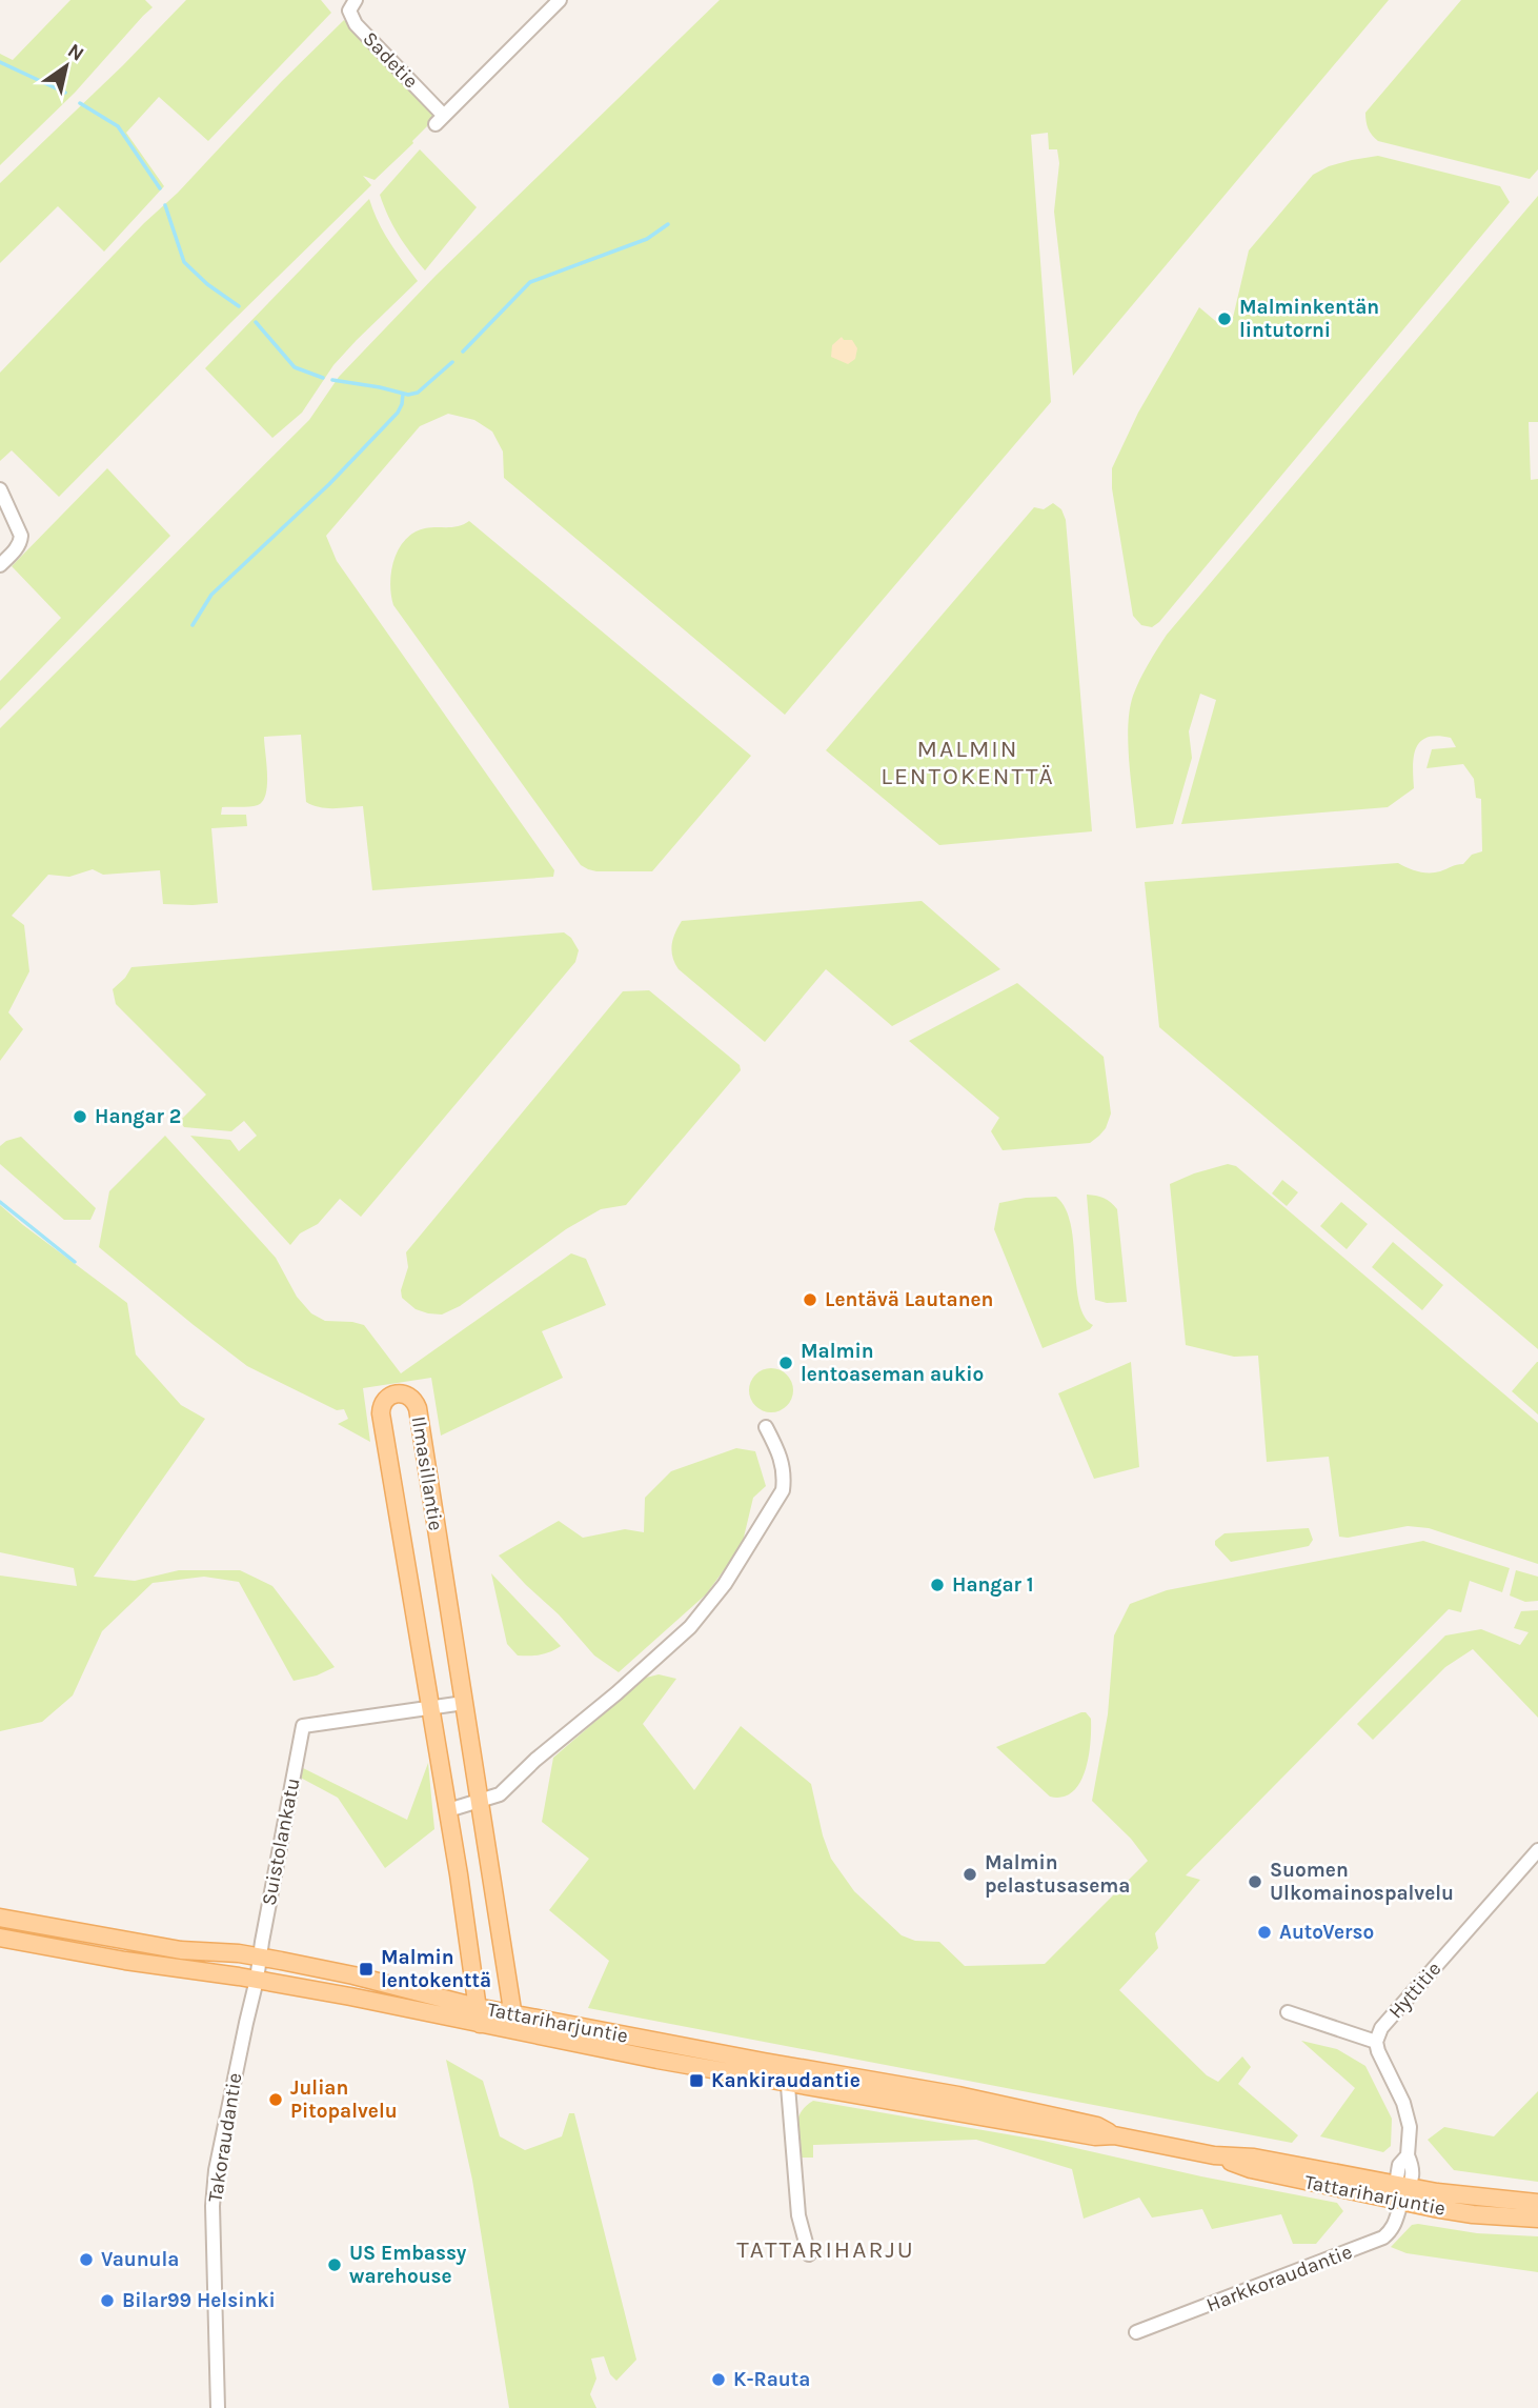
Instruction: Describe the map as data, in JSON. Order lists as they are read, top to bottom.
{
  "streets": {
    "main road": ["Ilmasillantie", "Tattariharjuntie"],
    "street": [
      "Sadetie",
      "Suistolankatu",
      "Hyttitie",
      "Takoraudantie",
      "Harkkoraudantie"
    ]
  },
  "crossings": [
    ["Ilmasillantie", "Suistolankatu"],
    ["Ilmasillantie", "Tattariharjuntie"],
    ["Suistolankatu", "Tattariharjuntie"],
    ["Suistolankatu", "Takoraudantie"],
    ["Tattariharjuntie", "Takoraudantie"],
    ["Tattariharjuntie", "Harkkoraudantie"]
  ],
  "districts": ["MALMIN LENTOKENTTÄ", "TATTARIHARJU"],
  "places": {
    "other": [
      "Malminkentän lintutorni",
      "Hangar 2",
      "Lentävä Lautanen",
      "Malmin lentoaseman aukio",
      "Hangar 1",
      "Malmin pelastusasema",
      "Suomen Ulkomainospalvelu",
      "AutoVerso",
      "Julian Pitopalvelu",
      "Vaunula",
      "US Embassy warehouse",
      "Bilar99 Helsinki",
      "K-Rauta"
    ],
    "transit": ["Malmin lentokenttä", "Kankiraudantie"]
  },
  "north": "top right"
}
